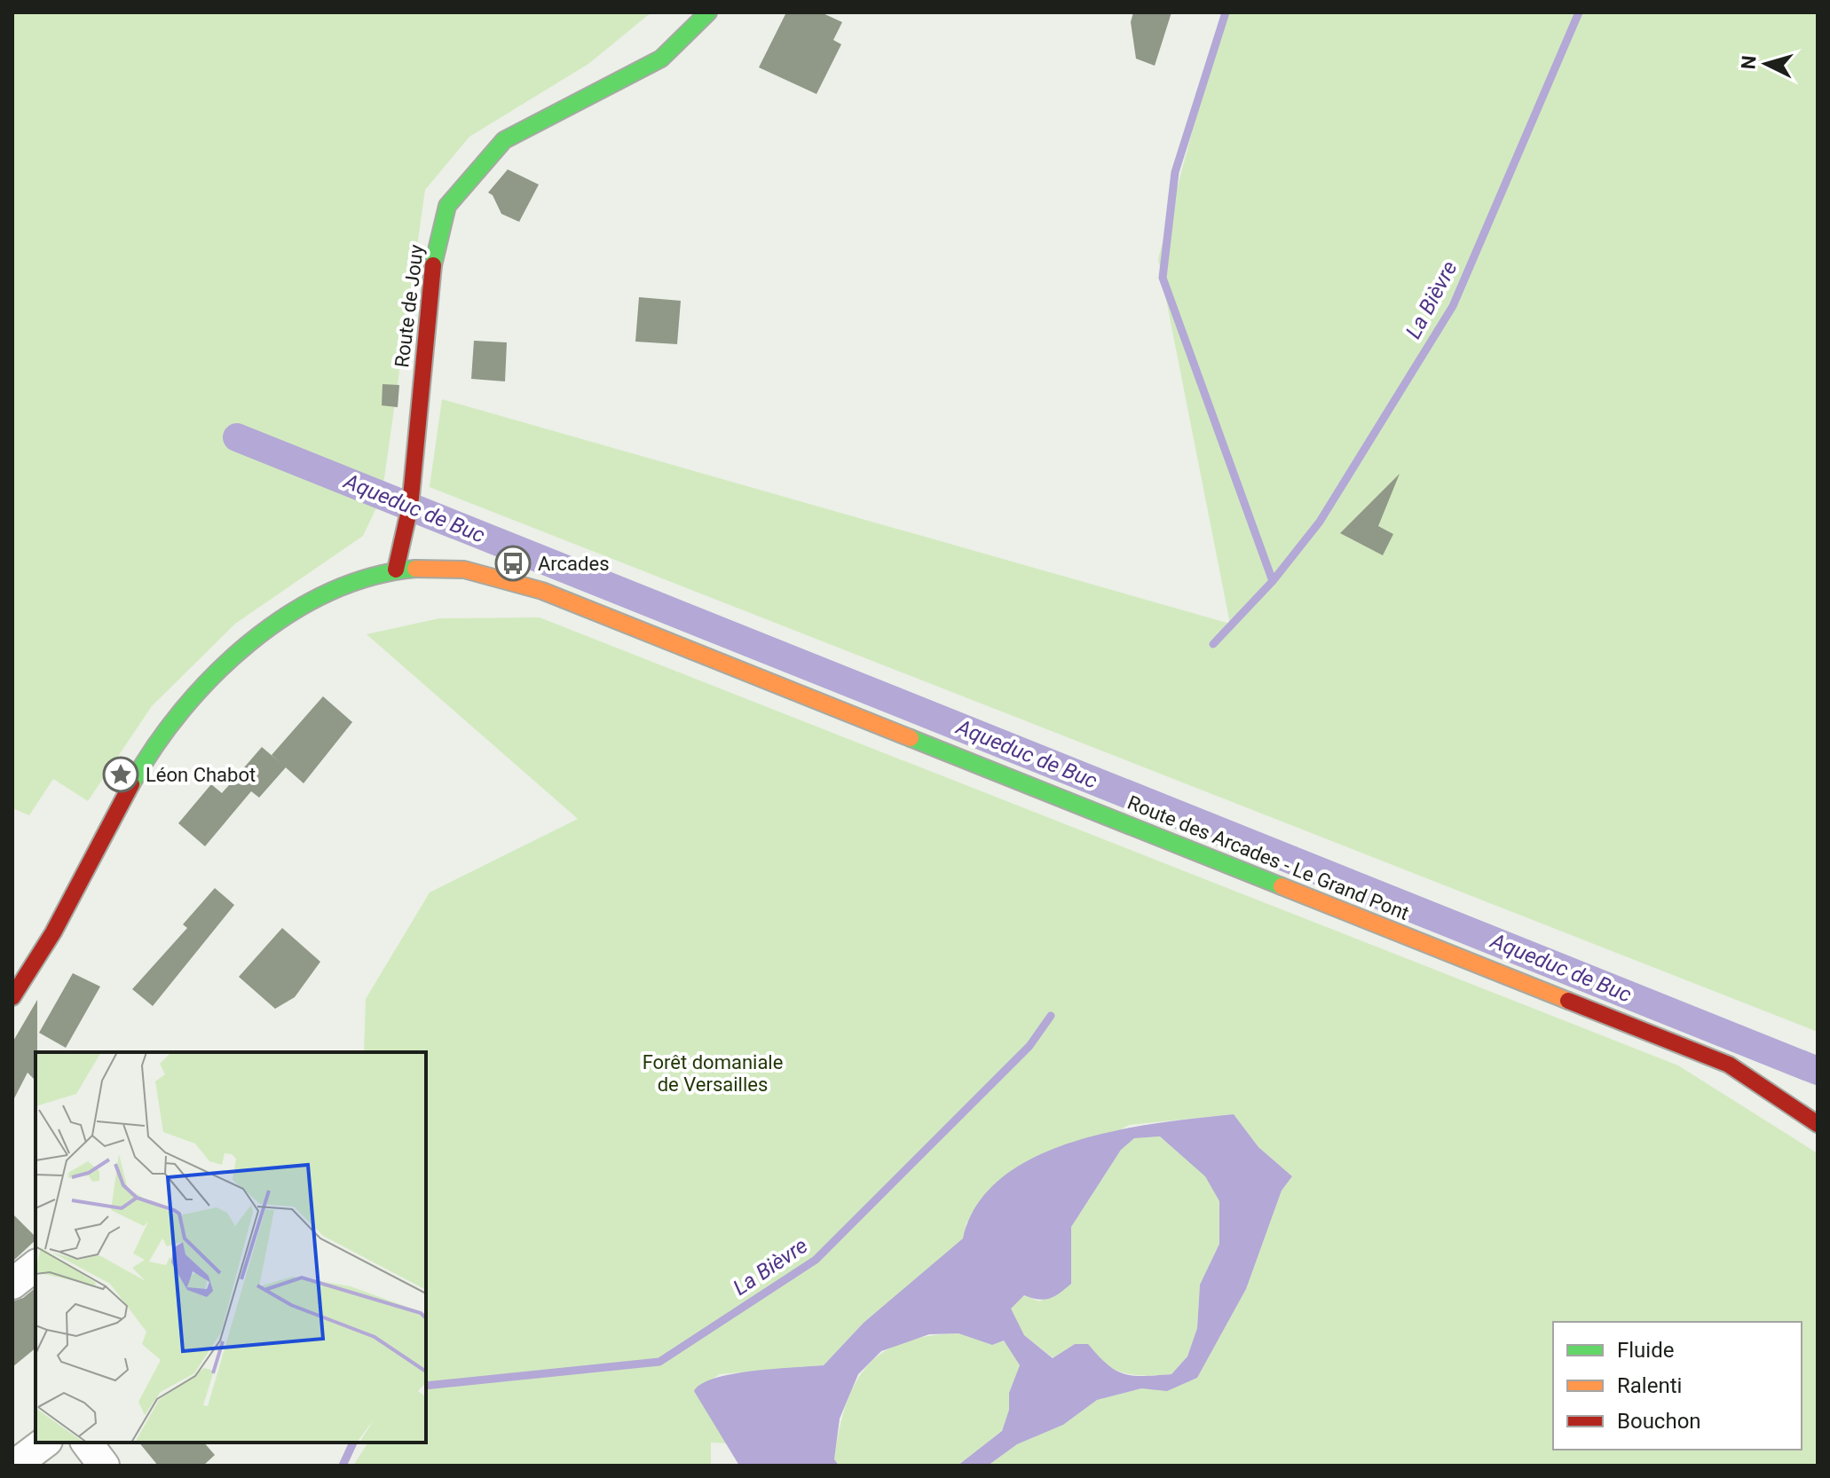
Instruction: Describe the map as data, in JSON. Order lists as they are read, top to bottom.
{
  "streets": {
    "main road": ["Route de Jouy", "Route des Arcades - Le Grand Pont"]
  },
  "crossings": [
    ["Route de Jouy", "Route des Arcades - Le Grand Pont"]
  ],
  "water": ["La Bièvre", "Aqueduc de Buc"],
  "parks": ["Forêt domaniale de Versailles"],
  "places": {
    "bus stop": ["Arcades"],
    "place": ["Léon Chabot"]
  },
  "legend": ["Fluide", "Ralenti", "Bouchon"],
  "north": "left"
}
